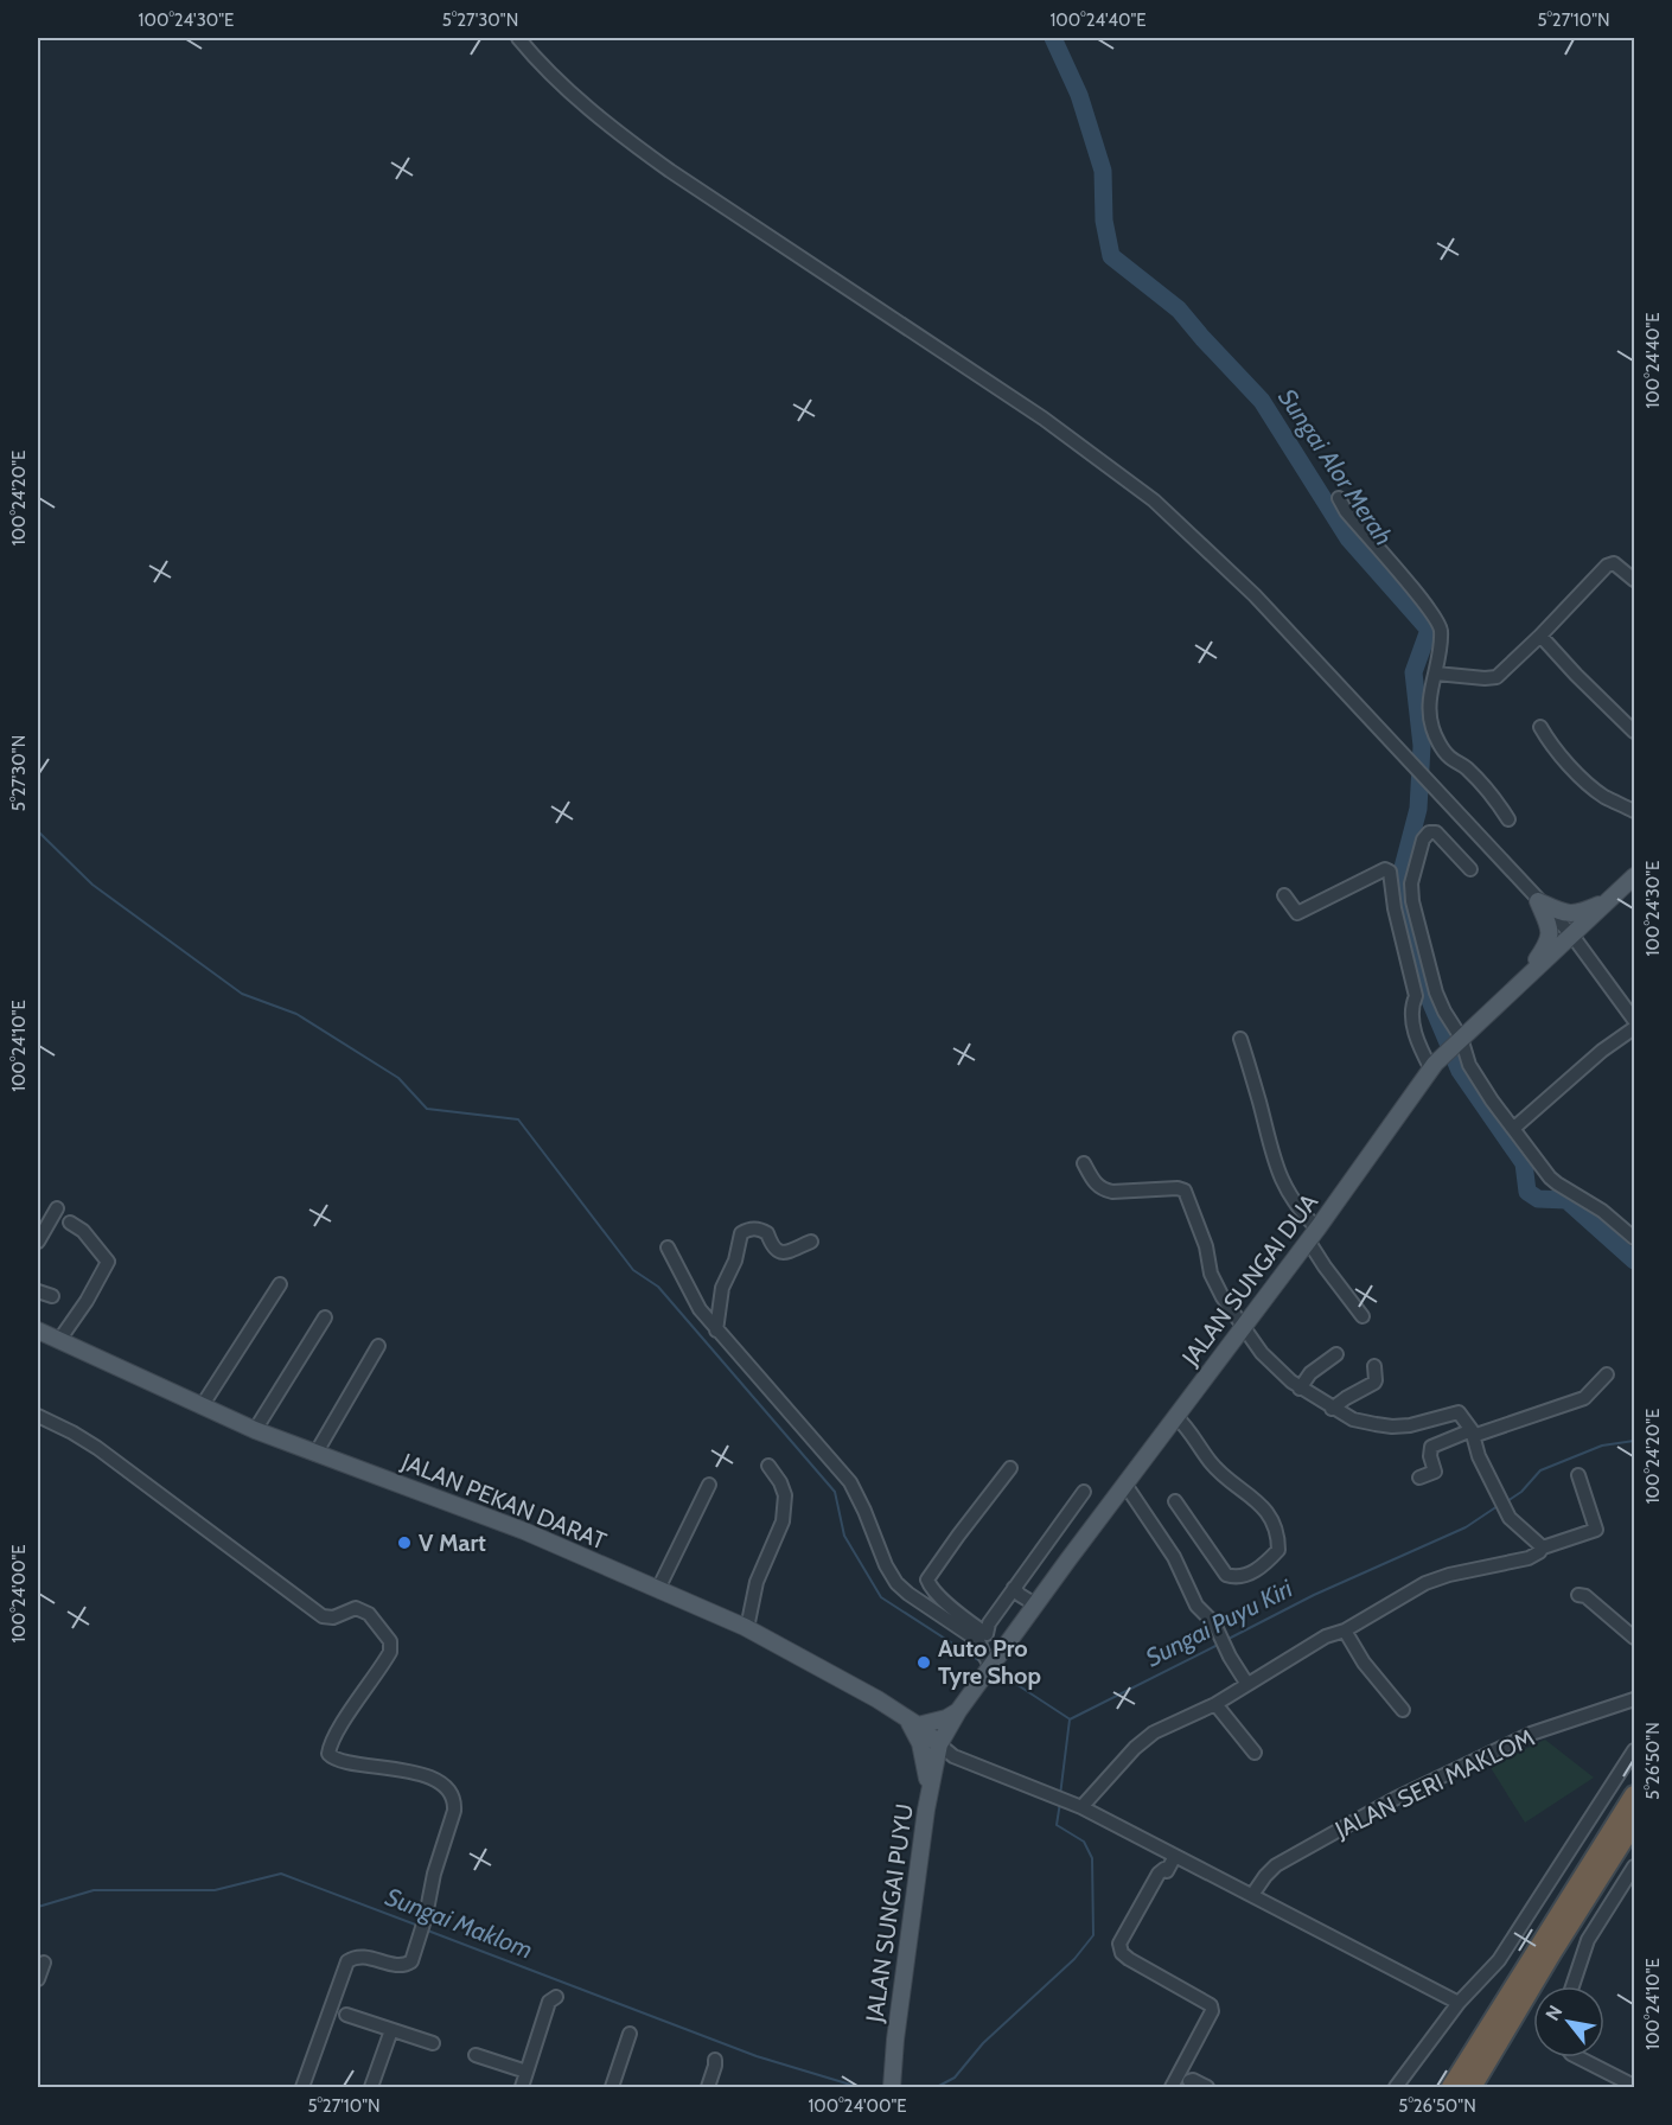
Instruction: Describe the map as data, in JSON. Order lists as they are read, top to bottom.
{
  "streets": {
    "main road": ["JALAN SUNGAI DUA", "JALAN PEKAN DARAT", "JALAN SUNGAI PUYU"],
    "street": ["JALAN SERI MAKLOM"]
  },
  "crossings": [
    ["JALAN SUNGAI DUA", "JALAN PEKAN DARAT"],
    ["JALAN SUNGAI DUA", "JALAN SUNGAI PUYU"],
    ["JALAN PEKAN DARAT", "JALAN SUNGAI PUYU"]
  ],
  "water": ["Sungai Alor Merah", "Sungai Puyu Kiri", "Sungai Maklom"],
  "places": ["V Mart", "Auto Pro Tyre Shop"],
  "north": "top left",
  "coordinates": [
    "100°24'30\"E",
    "5°27'30\"N",
    "100°24'40\"E",
    "5°27'10\"N",
    "100°24'20\"E",
    "100°24'10\"E",
    "100°24'00\"E",
    "5°26'50\"N"
  ]
}
